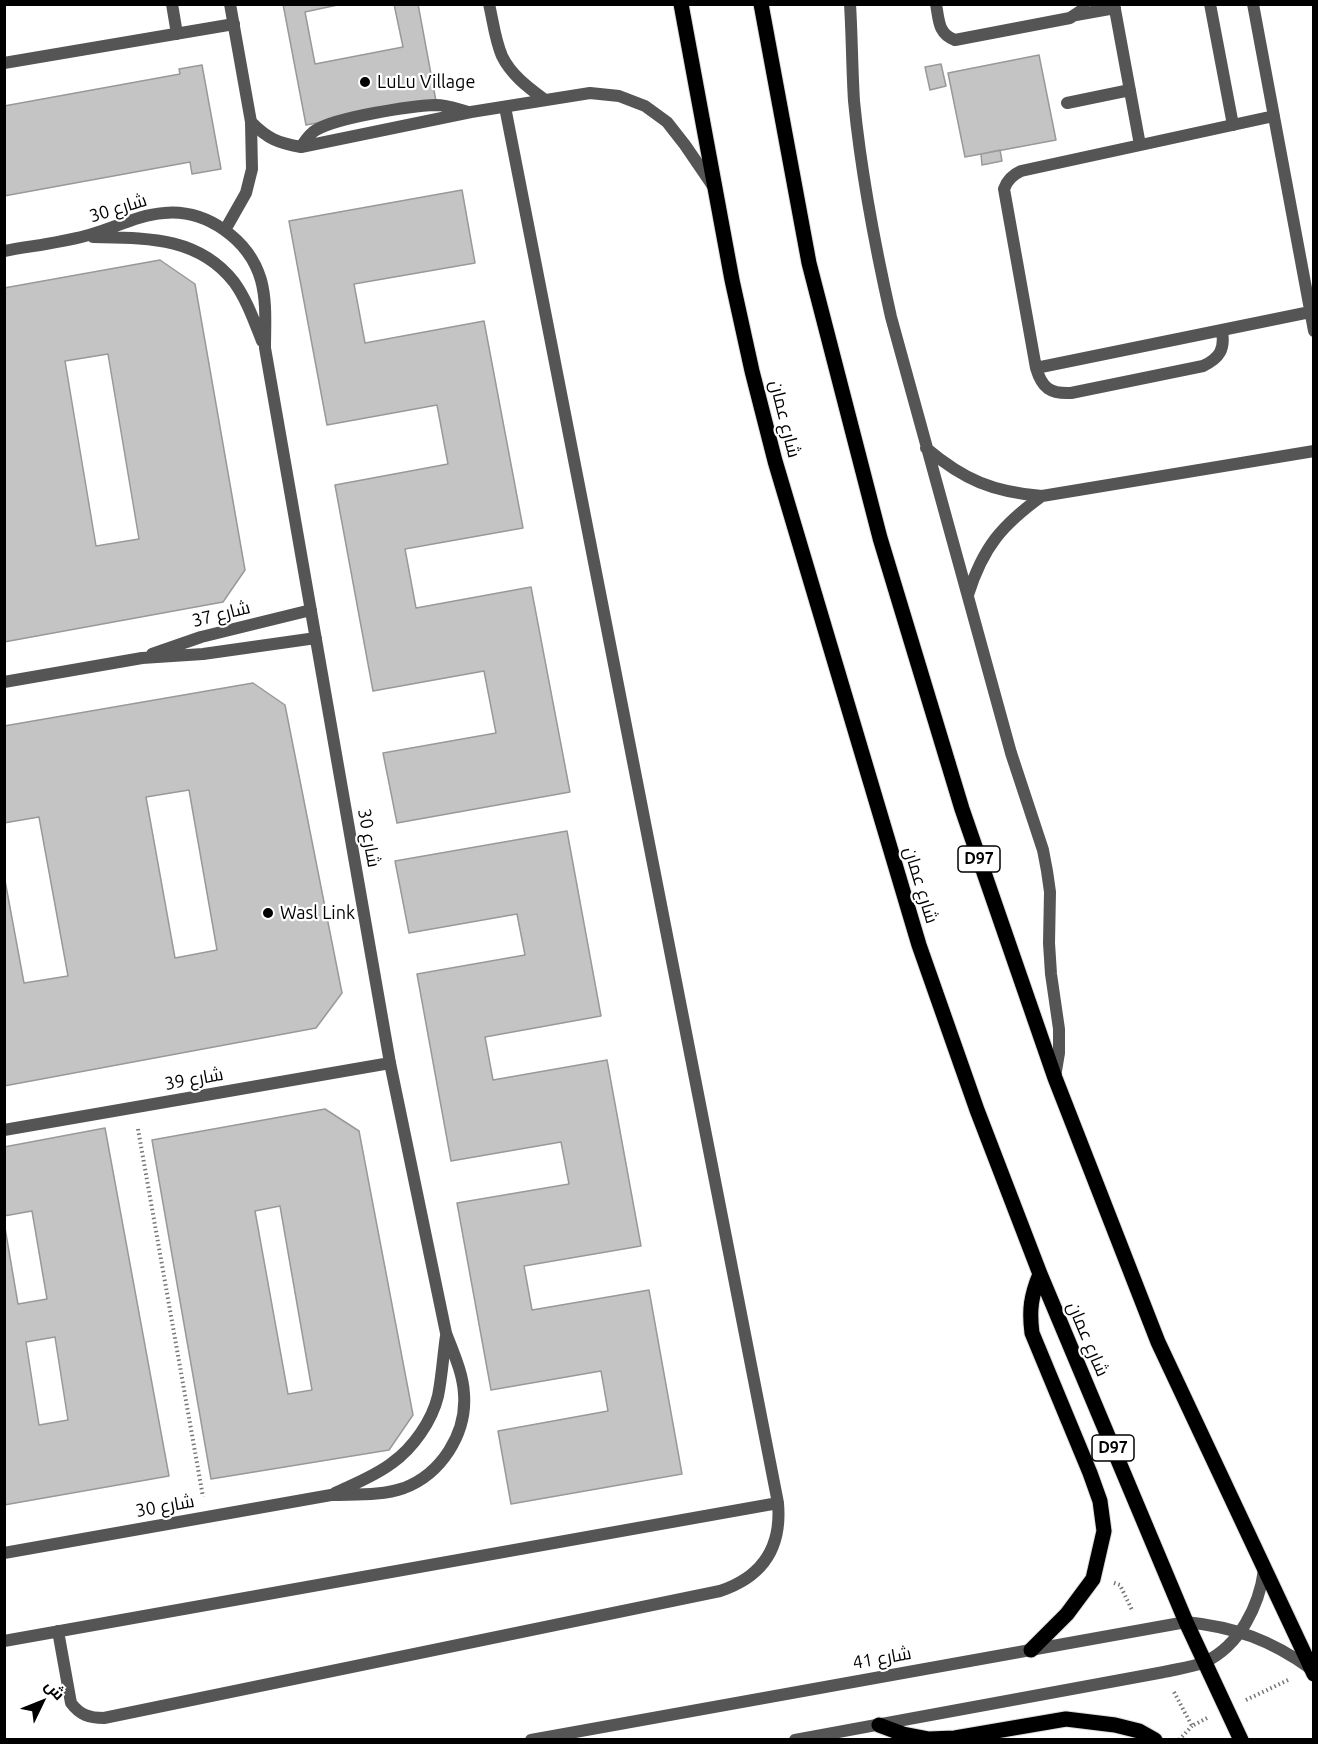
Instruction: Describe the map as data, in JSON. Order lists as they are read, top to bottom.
{
  "streets": {
    "main road": ["شارع عمان", "D97"],
    "street": [
      "شارع 30",
      "شارع 37",
      "شارع 39",
      "شارع 41"
    ]
  },
  "crossings": [
    ["شارع 30", "شارع 37"],
    ["شارع 30", "شارع 39"],
    ["شارع عمان", "شارع 41"],
    ["D97", "شارع 41"]
  ],
  "places": ["LuLu Village", "Wasl Link"],
  "north": "top right"
}
